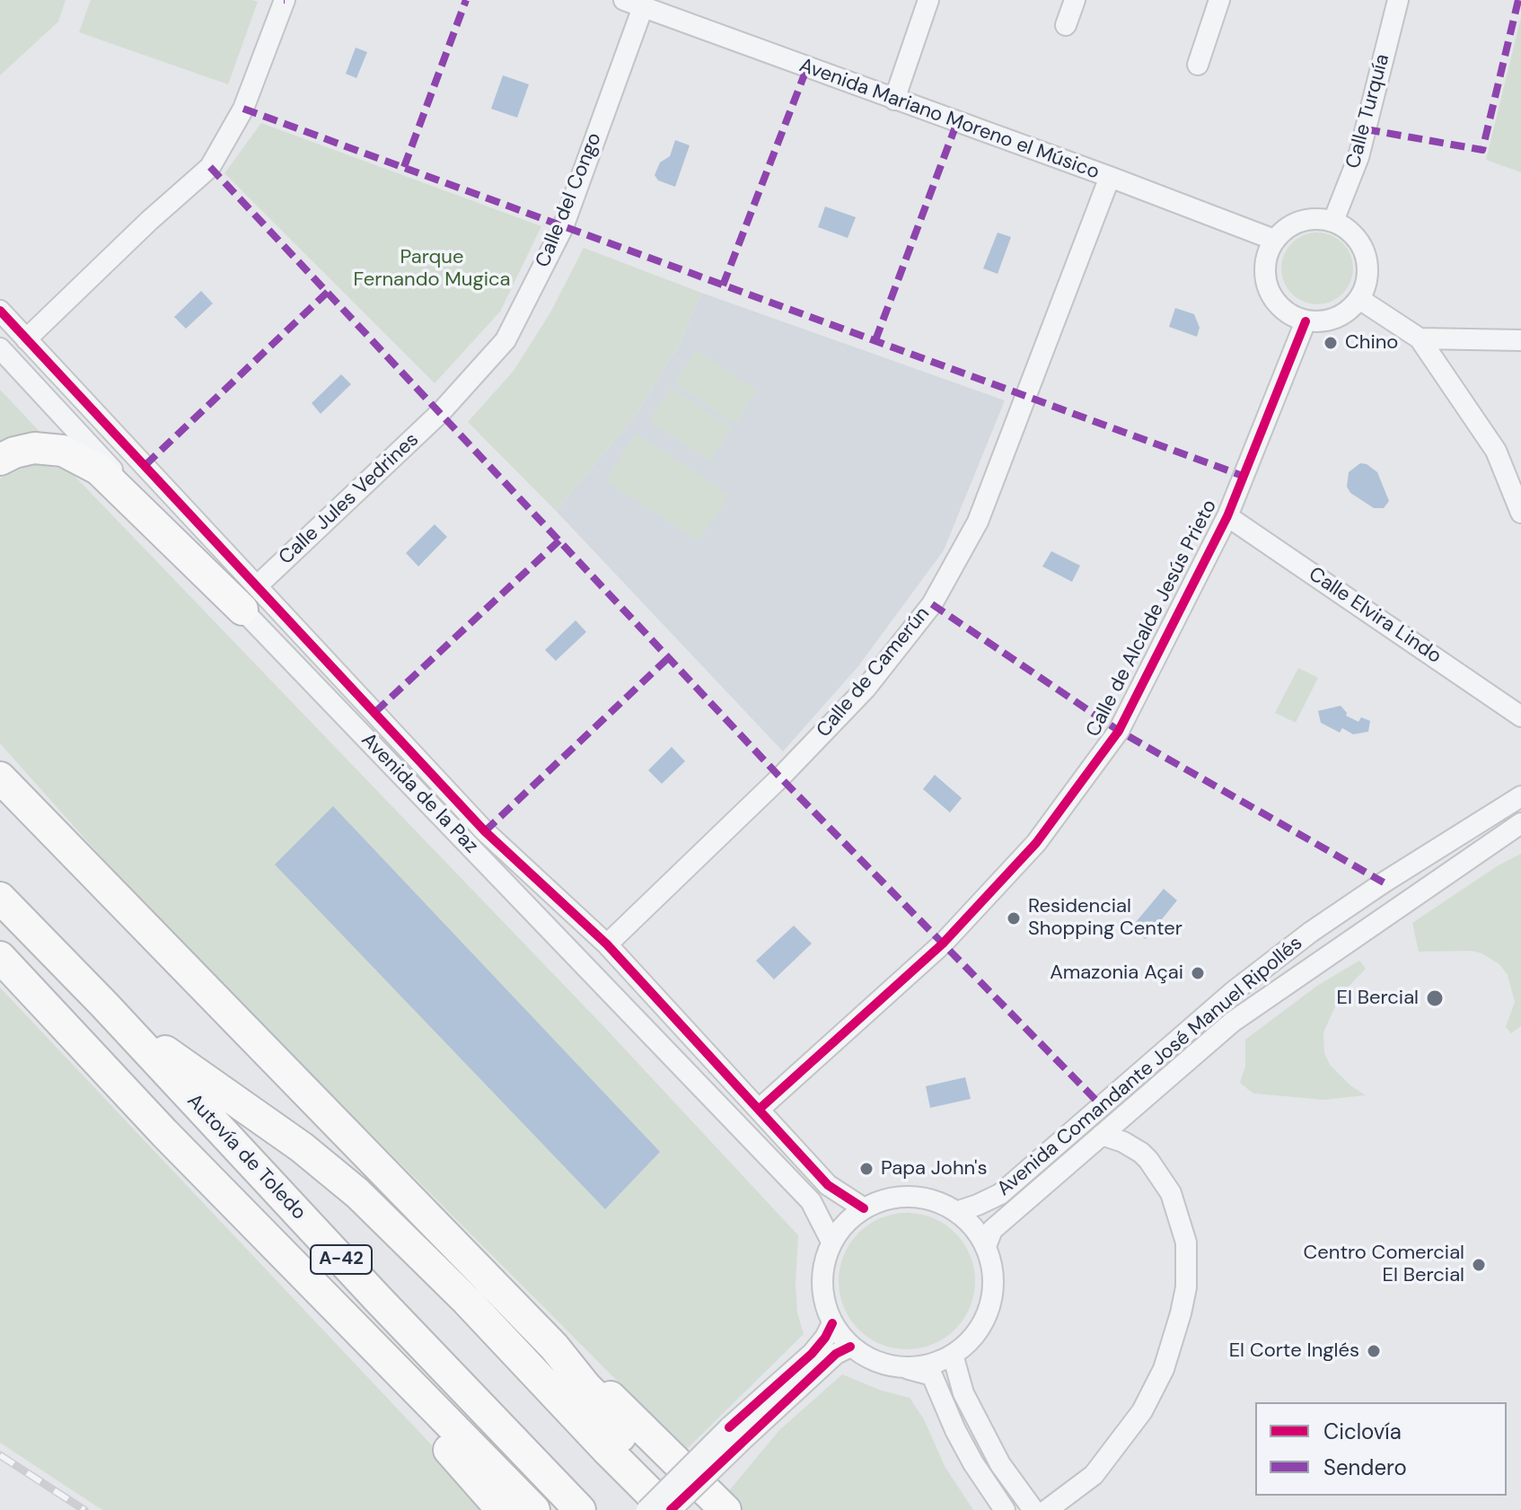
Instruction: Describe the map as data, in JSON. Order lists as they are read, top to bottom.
{
  "streets": {
    "highway": ["Autovía de Toledo", "A-42"],
    "street": [
      "Calle Turquía",
      "Avenida Mariano Moreno el Músico",
      "Calle del Congo",
      "Calle Jules Vedrines",
      "Calle Elvira Lindo",
      "Calle de Alcalde Jesús Prieto",
      "Calle de Camerún",
      "Avenida de la Paz",
      "Avenida Comandante José Manuel Ripollés"
    ]
  },
  "crossings": [
    ["Calle Turquía", "Avenida Mariano Moreno el Músico"],
    ["Calle Turquía", "Calle de Alcalde Jesús Prieto"],
    ["Avenida Mariano Moreno el Músico", "Calle del Congo"],
    ["Avenida Mariano Moreno el Músico", "Calle de Alcalde Jesús Prieto"],
    ["Avenida Mariano Moreno el Músico", "Calle de Camerún"],
    ["Calle del Congo", "Calle Jules Vedrines"],
    ["Calle Jules Vedrines", "Avenida de la Paz"],
    ["Calle Elvira Lindo", "Calle de Alcalde Jesús Prieto"],
    ["Avenida de la Paz", "Avenida Comandante José Manuel Ripollés"]
  ],
  "parks": ["Parque Fernando Mugica"],
  "places": [
    "Chino",
    "Residencial Shopping Center",
    "Amazonia Açai",
    "El Bercial",
    "Papa John's",
    "Centro Comercial El Bercial",
    "El Corte Inglés"
  ],
  "legend": ["Ciclovía", "Sendero"]
}
